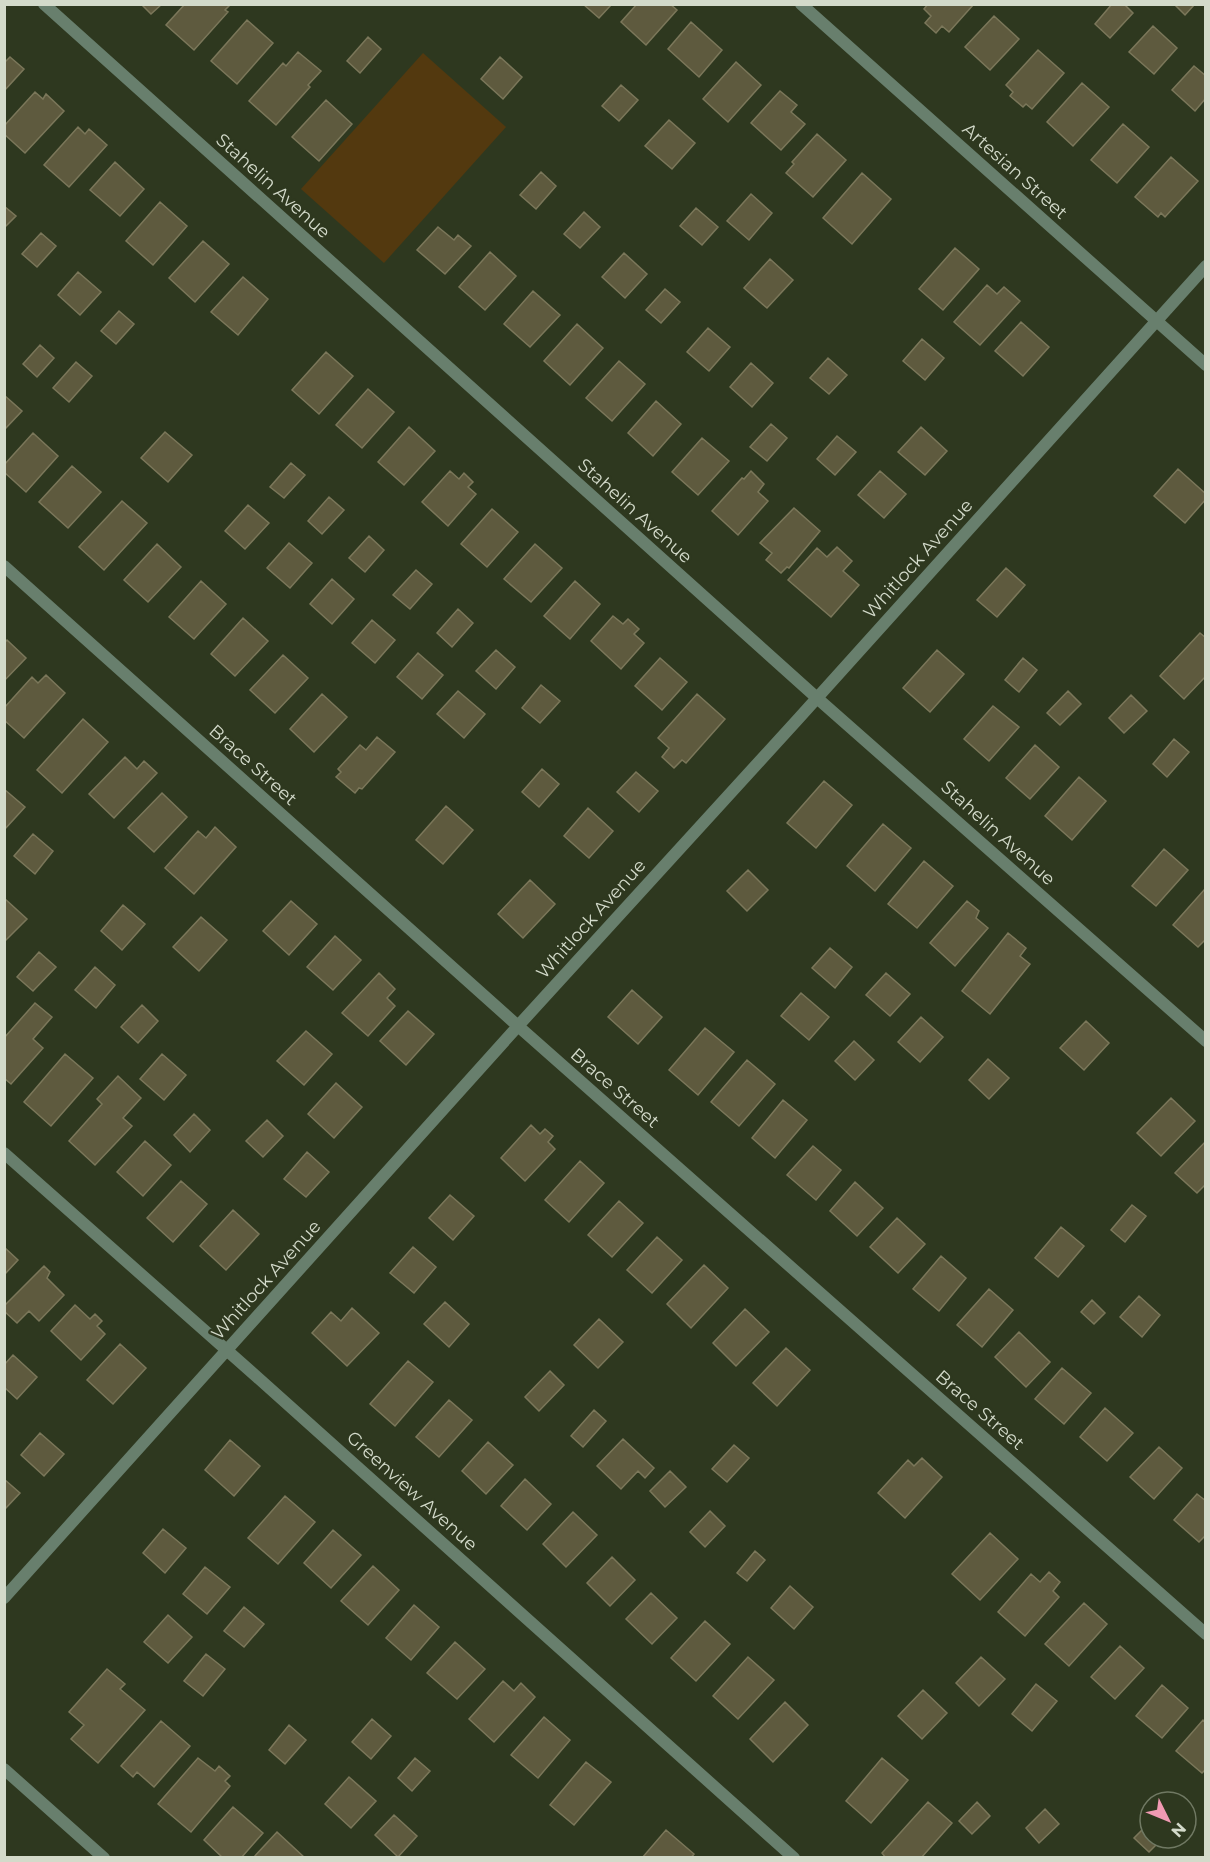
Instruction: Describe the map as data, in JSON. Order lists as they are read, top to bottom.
{
  "streets": {
    "street": [
      "Artesian Street",
      "Stahelin Avenue",
      "Whitlock Avenue",
      "Brace Street",
      "Greenview Avenue"
    ]
  },
  "crossings": [
    ["Artesian Street", "Whitlock Avenue"],
    ["Stahelin Avenue", "Whitlock Avenue"],
    ["Whitlock Avenue", "Brace Street"],
    ["Whitlock Avenue", "Greenview Avenue"]
  ],
  "north": "bottom right"
}
